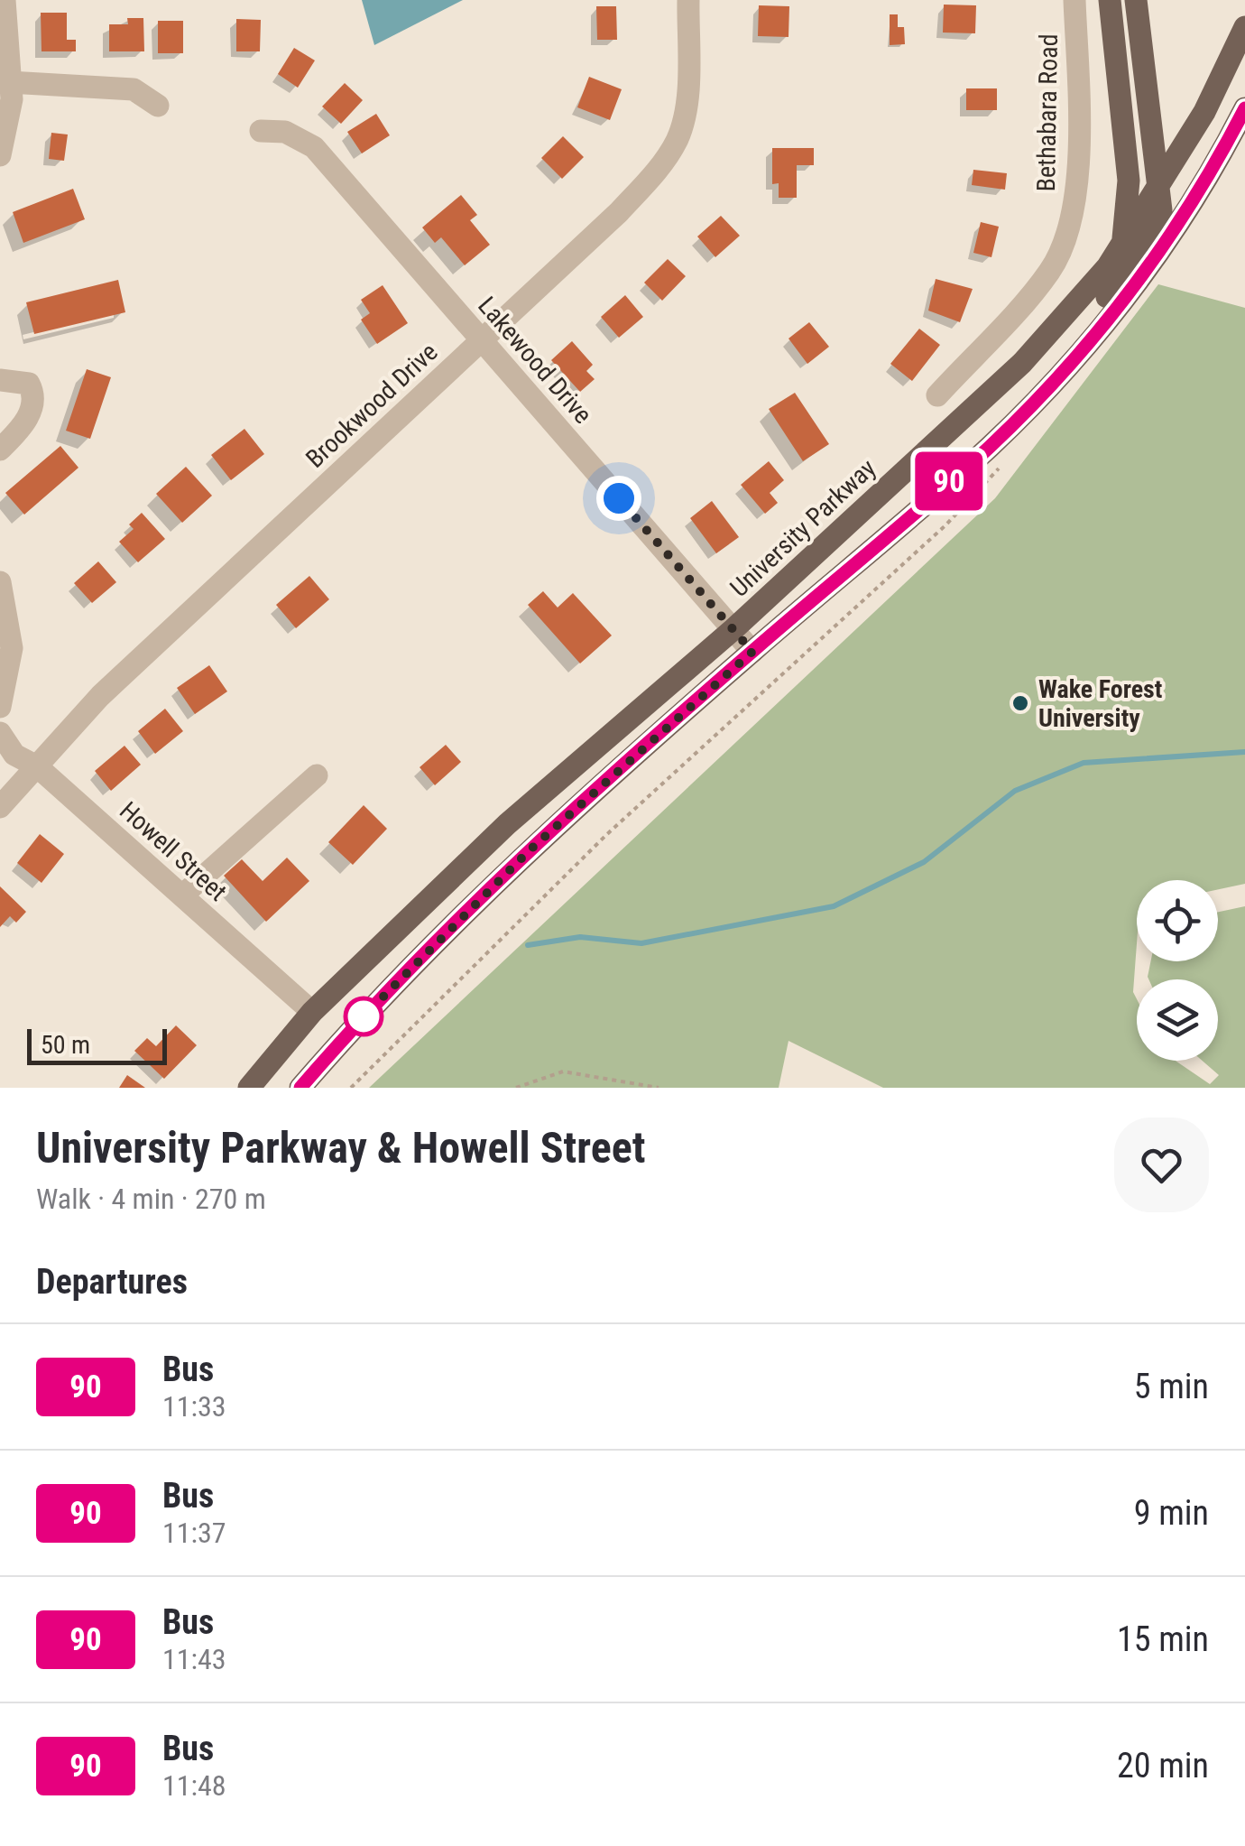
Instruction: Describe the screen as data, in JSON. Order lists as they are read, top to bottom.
{
  "streets": {
    "main road": ["University Parkway"],
    "street": [
      "Bethabara Road",
      "Lakewood Drive",
      "Brookwood Drive",
      "Howell Street"
    ]
  },
  "crossings": [
    ["Lakewood Drive", "Brookwood Drive"],
    ["Lakewood Drive", "University Parkway"],
    ["Brookwood Drive", "Howell Street"],
    ["University Parkway", "Howell Street"]
  ],
  "places": ["Wake Forest University"],
  "lines": ["bus line 90"],
  "scale_bar": "50 m",
  "page": {
    "on_map": "90",
    "scale": "50 m",
    "heading": [
      ["University Parkway & Howell Street", "Walk · 4 min · 270 m"],
      "Departures"
    ],
    "list": [
      {
        "mark": "90",
        "name": "Bus",
        "note": "11:33",
        "value": "5 min"
      },
      {
        "mark": "90",
        "name": "Bus",
        "note": "11:37",
        "value": "9 min"
      },
      {
        "mark": "90",
        "name": "Bus",
        "note": "11:43",
        "value": "15 min"
      },
      {
        "mark": "90",
        "name": "Bus",
        "note": "11:48",
        "value": "20 min"
      }
    ]
  }
}
